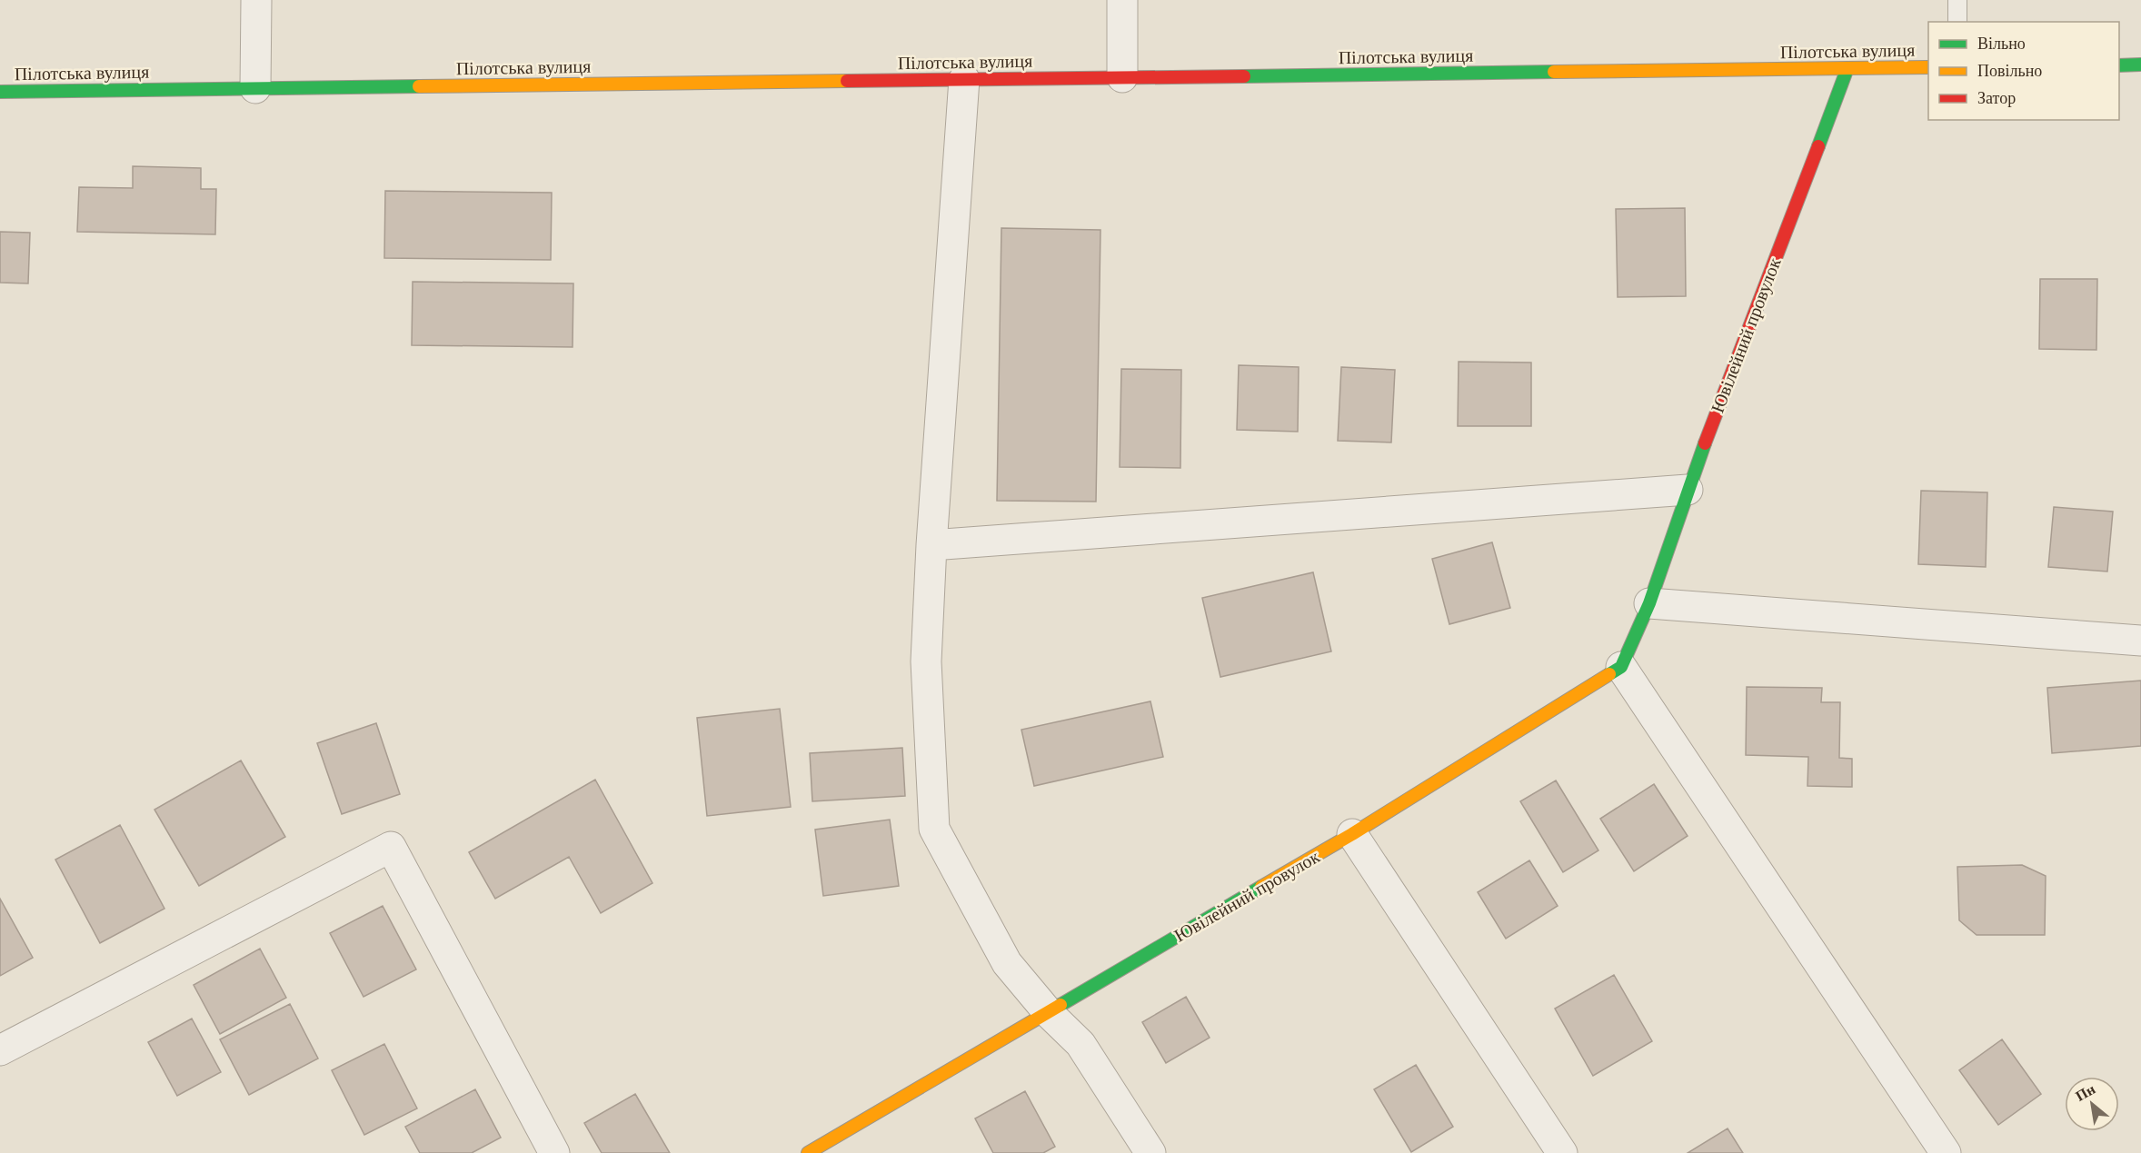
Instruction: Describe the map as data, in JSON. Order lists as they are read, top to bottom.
{
  "streets": {
    "main road": ["Пілотська вулиця", "Ювілейний провулок"]
  },
  "crossings": [
    ["Пілотська вулиця", "Ювілейний провулок"]
  ],
  "legend": ["Вільно", "Повільно", "Затор"],
  "north": "top left"
}
